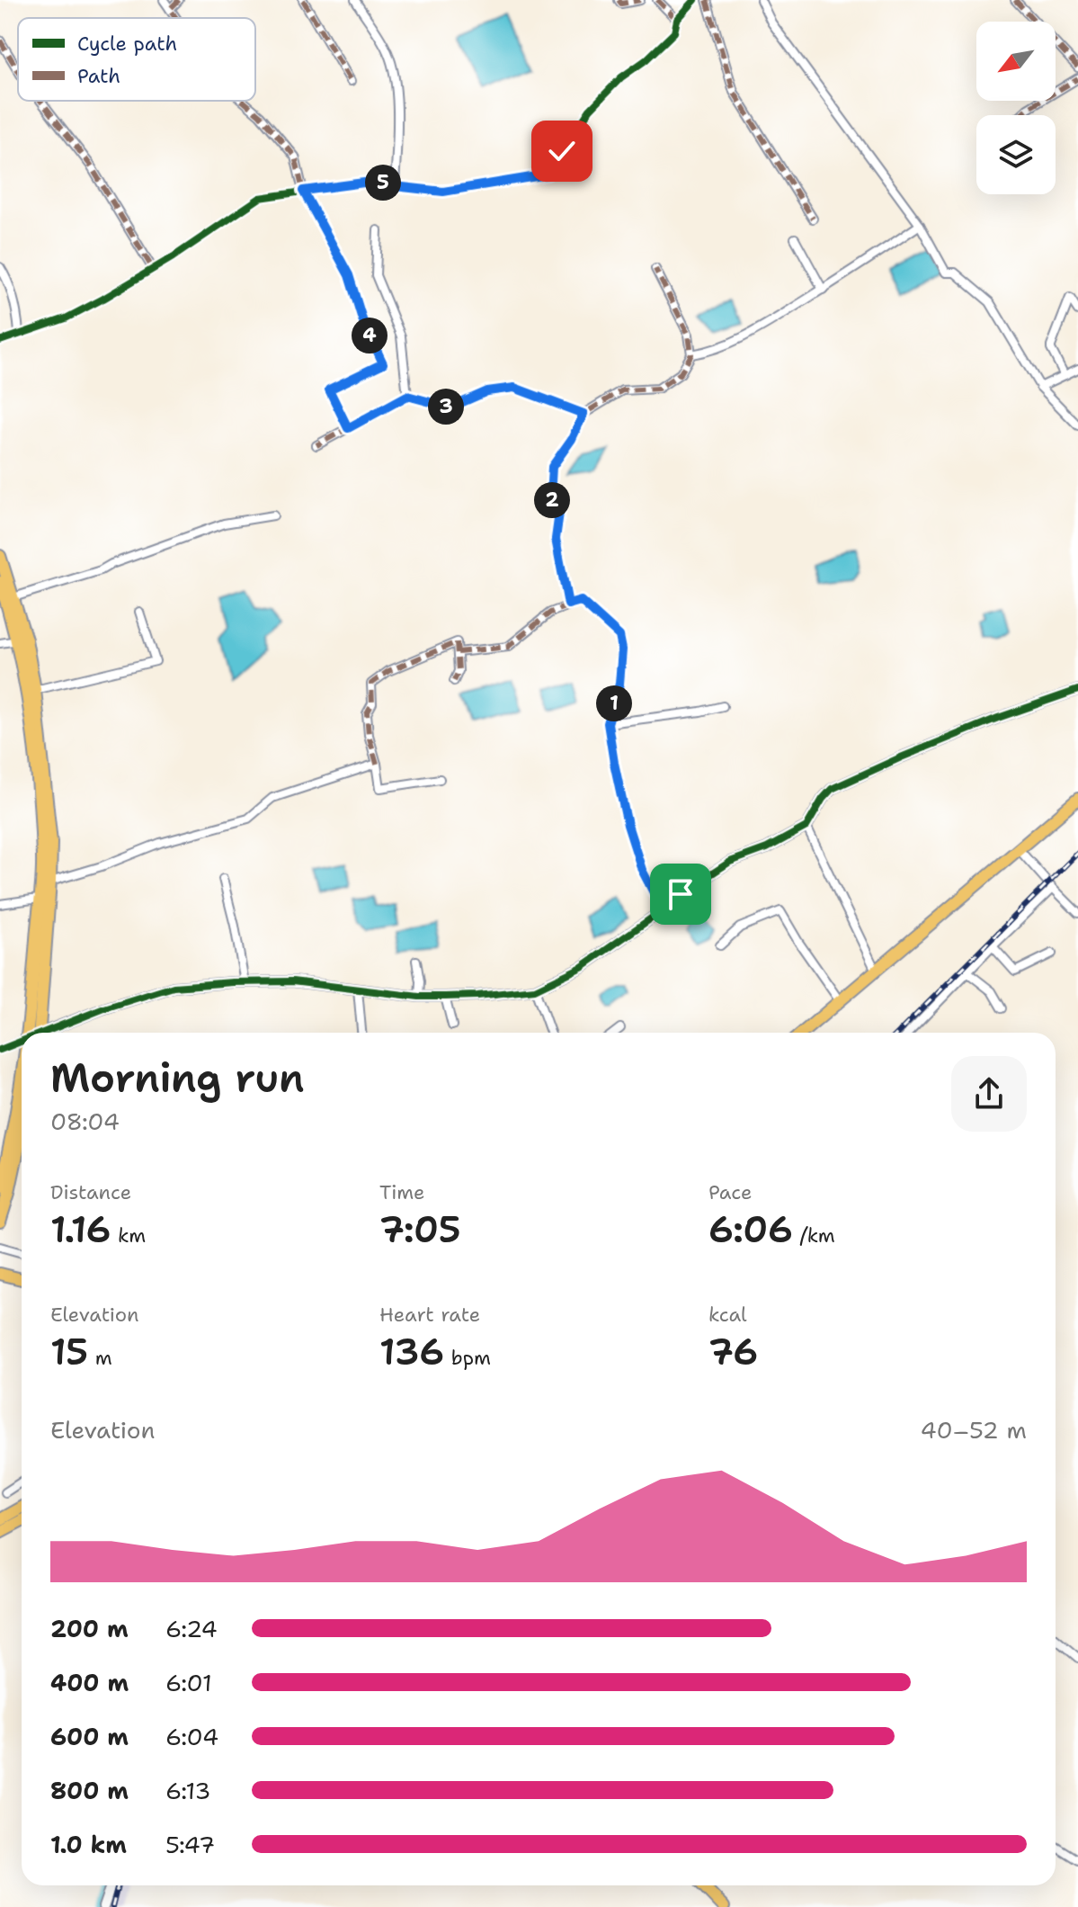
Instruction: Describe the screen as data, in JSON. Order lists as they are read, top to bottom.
{
  "legend": ["Cycle path", "Path"],
  "north": "bottom left",
  "page": {
    "pins": [
      "5",
      "4",
      "3",
      "2",
      "1"
    ],
    "heading": ["Morning run", "08:04"],
    "stats": [
      ["Distance", "1.16 km"],
      ["Time", "7:05"],
      ["Pace", "6:06 /km"],
      ["Elevation", "15 m"],
      ["Heart rate", "136 bpm"],
      ["kcal", "76"]
    ],
    "chart": ["Elevation", "40–52 m"],
    "list": [
      {
        "name": "200 m",
        "note": "6:24"
      },
      {
        "name": "400 m",
        "note": "6:01"
      },
      {
        "name": "600 m",
        "note": "6:04"
      },
      {
        "name": "800 m",
        "note": "6:13"
      },
      {
        "name": "1.0 km",
        "note": "5:47"
      }
    ]
  }
}
